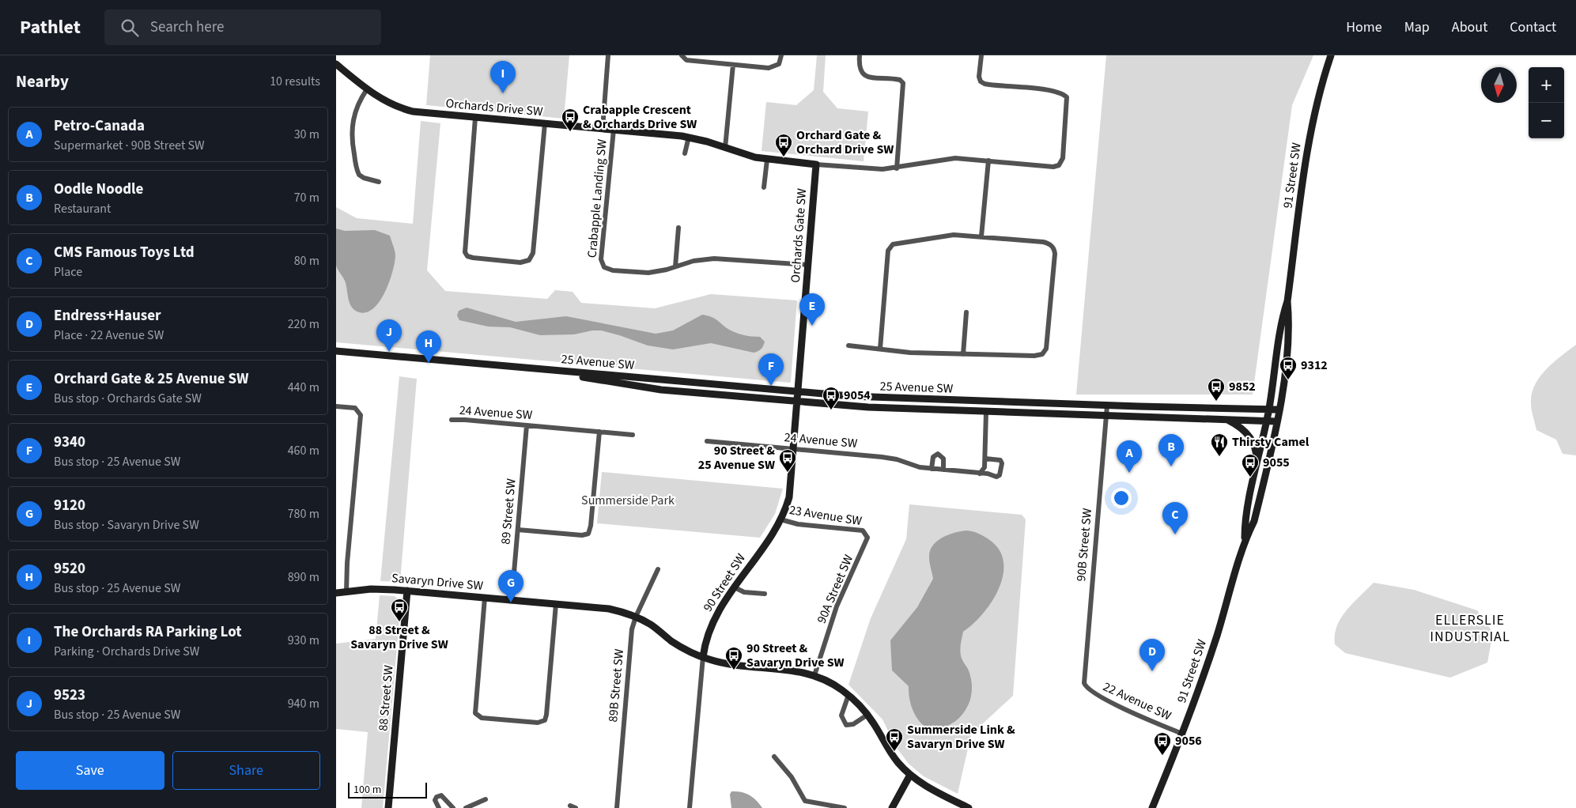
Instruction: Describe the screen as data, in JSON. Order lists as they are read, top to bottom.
{
  "streets": {
    "main road": [
      "Orchards Drive SW",
      "91 Street SW",
      "Orchards Gate SW",
      "25 Avenue SW",
      "Savaryn Drive SW",
      "90 Street SW",
      "88 Street SW"
    ],
    "street": [
      "Crabapple Landing SW",
      "24 Avenue SW",
      "89 Street SW",
      "23 Avenue SW",
      "90B Street SW",
      "90A Street SW",
      "89B Street SW",
      "22 Avenue SW"
    ]
  },
  "crossings": [
    ["Orchards Drive SW", "Crabapple Landing SW"],
    ["Orchards Drive SW", "Orchards Gate SW"],
    ["91 Street SW", "25 Avenue SW"],
    ["91 Street SW", "22 Avenue SW"],
    ["Crabapple Landing SW", "Orchards Gate SW"],
    ["Orchards Gate SW", "25 Avenue SW"],
    ["Orchards Gate SW", "90 Street SW"],
    ["25 Avenue SW", "90B Street SW"],
    ["25 Avenue SW", "90 Street SW"],
    ["24 Avenue SW", "89 Street SW"],
    ["24 Avenue SW", "90 Street SW"],
    ["89 Street SW", "Savaryn Drive SW"],
    ["23 Avenue SW", "90 Street SW"],
    ["23 Avenue SW", "90A Street SW"],
    ["90B Street SW", "22 Avenue SW"],
    ["Savaryn Drive SW", "90 Street SW"],
    ["Savaryn Drive SW", "90A Street SW"],
    ["Savaryn Drive SW", "89B Street SW"],
    ["Savaryn Drive SW", "88 Street SW"]
  ],
  "districts": ["ELLERSLIE INDUSTRIAL"],
  "parks": ["Summerside Park"],
  "places": {
    "bus stop": [
      "Crabapple Crescent & Orchards Drive SW",
      "Orchard Gate & Orchard Drive SW",
      "9312",
      "9852",
      "9054",
      "90 Street & 25 Avenue SW",
      "9055",
      "88 Street & Savaryn Drive SW",
      "90 Street & Savaryn Drive SW",
      "Summerside Link & Savaryn Drive SW",
      "9056"
    ],
    "restaurant": ["Thirsty Camel"]
  },
  "scale_bar": "100 m",
  "north": "bottom",
  "page": {
    "header": "Pathlet",
    "search": "Search here",
    "nav": [
      "Home",
      "Map",
      "About",
      "Contact"
    ],
    "heading": ["Nearby", "10 results"],
    "pins": [
      "I",
      "E",
      "J",
      "H",
      "F",
      "B",
      "A",
      "C",
      "G",
      "D"
    ],
    "map_buttons": ["+", "−"],
    "list": [
      {
        "mark": "A",
        "name": "Petro-Canada",
        "note": "Supermarket · 90B Street SW",
        "value": "30 m"
      },
      {
        "mark": "B",
        "name": "Oodle Noodle",
        "note": "Restaurant",
        "value": "70 m"
      },
      {
        "mark": "C",
        "name": "CMS Famous Toys Ltd",
        "note": "Place",
        "value": "80 m"
      },
      {
        "mark": "D",
        "name": "Endress+Hauser",
        "note": "Place · 22 Avenue SW",
        "value": "220 m"
      },
      {
        "mark": "E",
        "name": "Orchard Gate & 25 Avenue SW",
        "note": "Bus stop · Orchards Gate SW",
        "value": "440 m"
      },
      {
        "mark": "F",
        "name": "9340",
        "note": "Bus stop · 25 Avenue SW",
        "value": "460 m"
      },
      {
        "mark": "G",
        "name": "9120",
        "note": "Bus stop · Savaryn Drive SW",
        "value": "780 m"
      },
      {
        "mark": "H",
        "name": "9520",
        "note": "Bus stop · 25 Avenue SW",
        "value": "890 m"
      },
      {
        "mark": "I",
        "name": "The Orchards RA Parking Lot",
        "note": "Parking · Orchards Drive SW",
        "value": "930 m"
      },
      {
        "mark": "J",
        "name": "9523",
        "note": "Bus stop · 25 Avenue SW",
        "value": "940 m"
      }
    ],
    "buttons": ["Save", "Share"],
    "scale": "100 m"
  }
}
